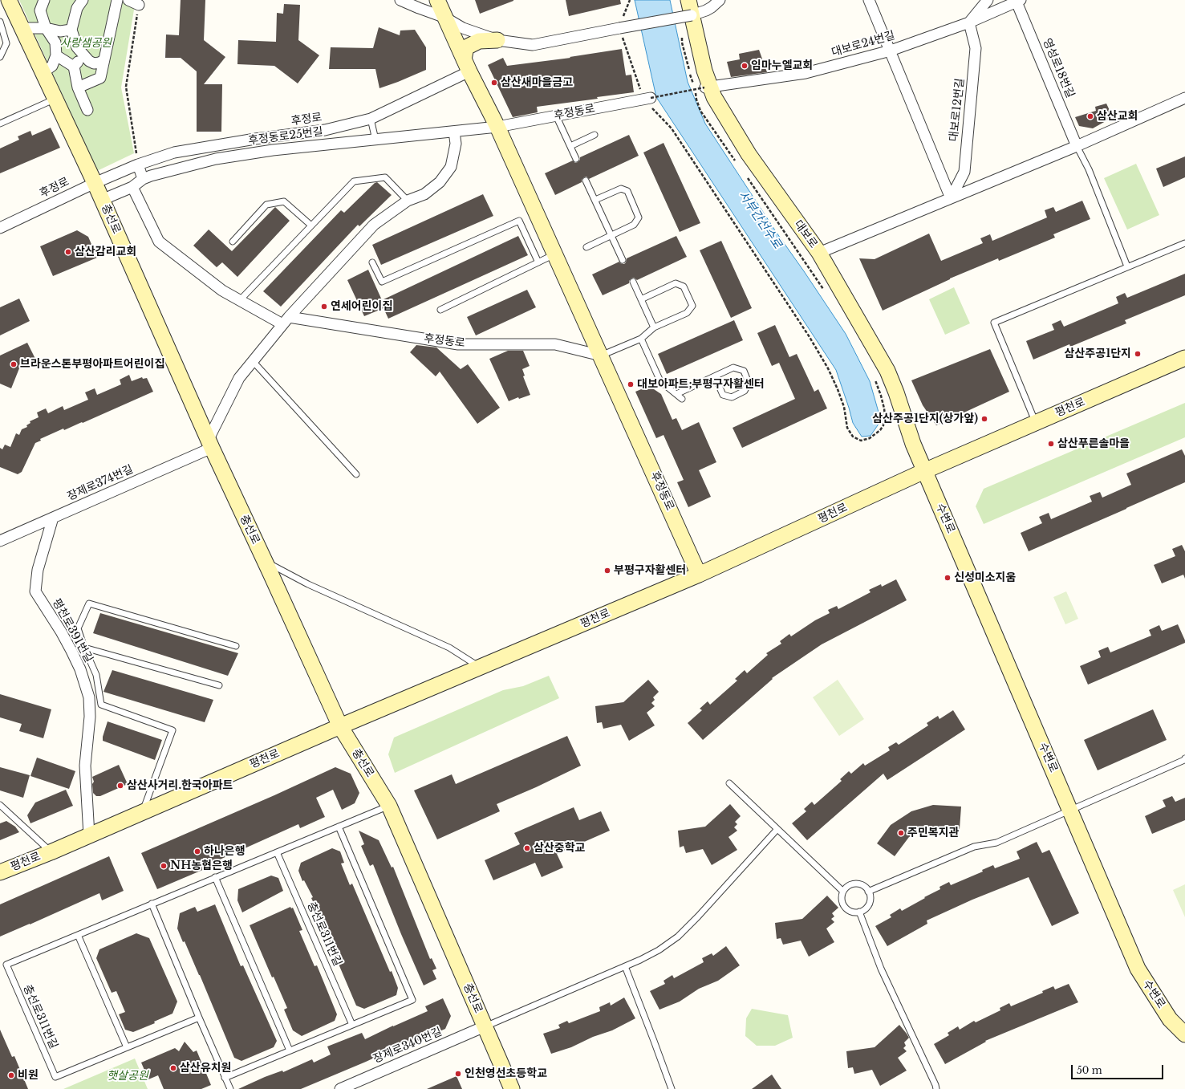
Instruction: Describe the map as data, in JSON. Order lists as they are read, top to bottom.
{
  "streets": {
    "main road": [
      "후정동로",
      "충선로",
      "대보로",
      "평천로",
      "수변로"
    ],
    "street": [
      "대보로24번길",
      "영성로18번길",
      "대보로12번길",
      "후정로",
      "후정동로25번길",
      "장제로374번길",
      "평천로391번길",
      "장제로340번길"
    ],
    "lane": ["충선로311번길"]
  },
  "crossings": [
    ["대보로24번길", "영성로18번길"],
    ["대보로24번길", "대보로12번길"],
    ["대보로24번길", "대보로"],
    ["후정동로", "후정로"],
    ["후정동로", "후정동로25번길"],
    ["후정동로", "평천로"],
    ["후정로", "충선로"],
    ["충선로", "평천로"],
    ["충선로", "장제로374번길"],
    ["충선로", "충선로311번길"],
    ["충선로", "장제로340번길"],
    ["대보로", "평천로"],
    ["대보로", "수변로"],
    ["평천로", "수변로"],
    ["평천로", "평천로391번길"],
    ["장제로374번길", "평천로391번길"]
  ],
  "water": ["서부간선수로"],
  "parks": ["사랑샘공원", "햇살공원"],
  "places": [
    "임마누엘교회",
    "삼산새마을금고",
    "삼산교회",
    "삼산감리교회",
    "연세어린이집",
    "삼산주공1단지",
    "브라운스톤부평아파트어린이집",
    "대보아파트;부평구자활센터",
    "삼산주공1단지(상가앞)",
    "삼산푸른솔마을",
    "부평구자활센터",
    "신성미소지움",
    "삼산사거리.한국아파트",
    "주민복지관",
    "삼산중학교",
    "하나은행",
    "NH농협은행",
    "삼산유치원",
    "인천영선초등학교",
    "비원"
  ],
  "scale_bar": "50 m"
}
